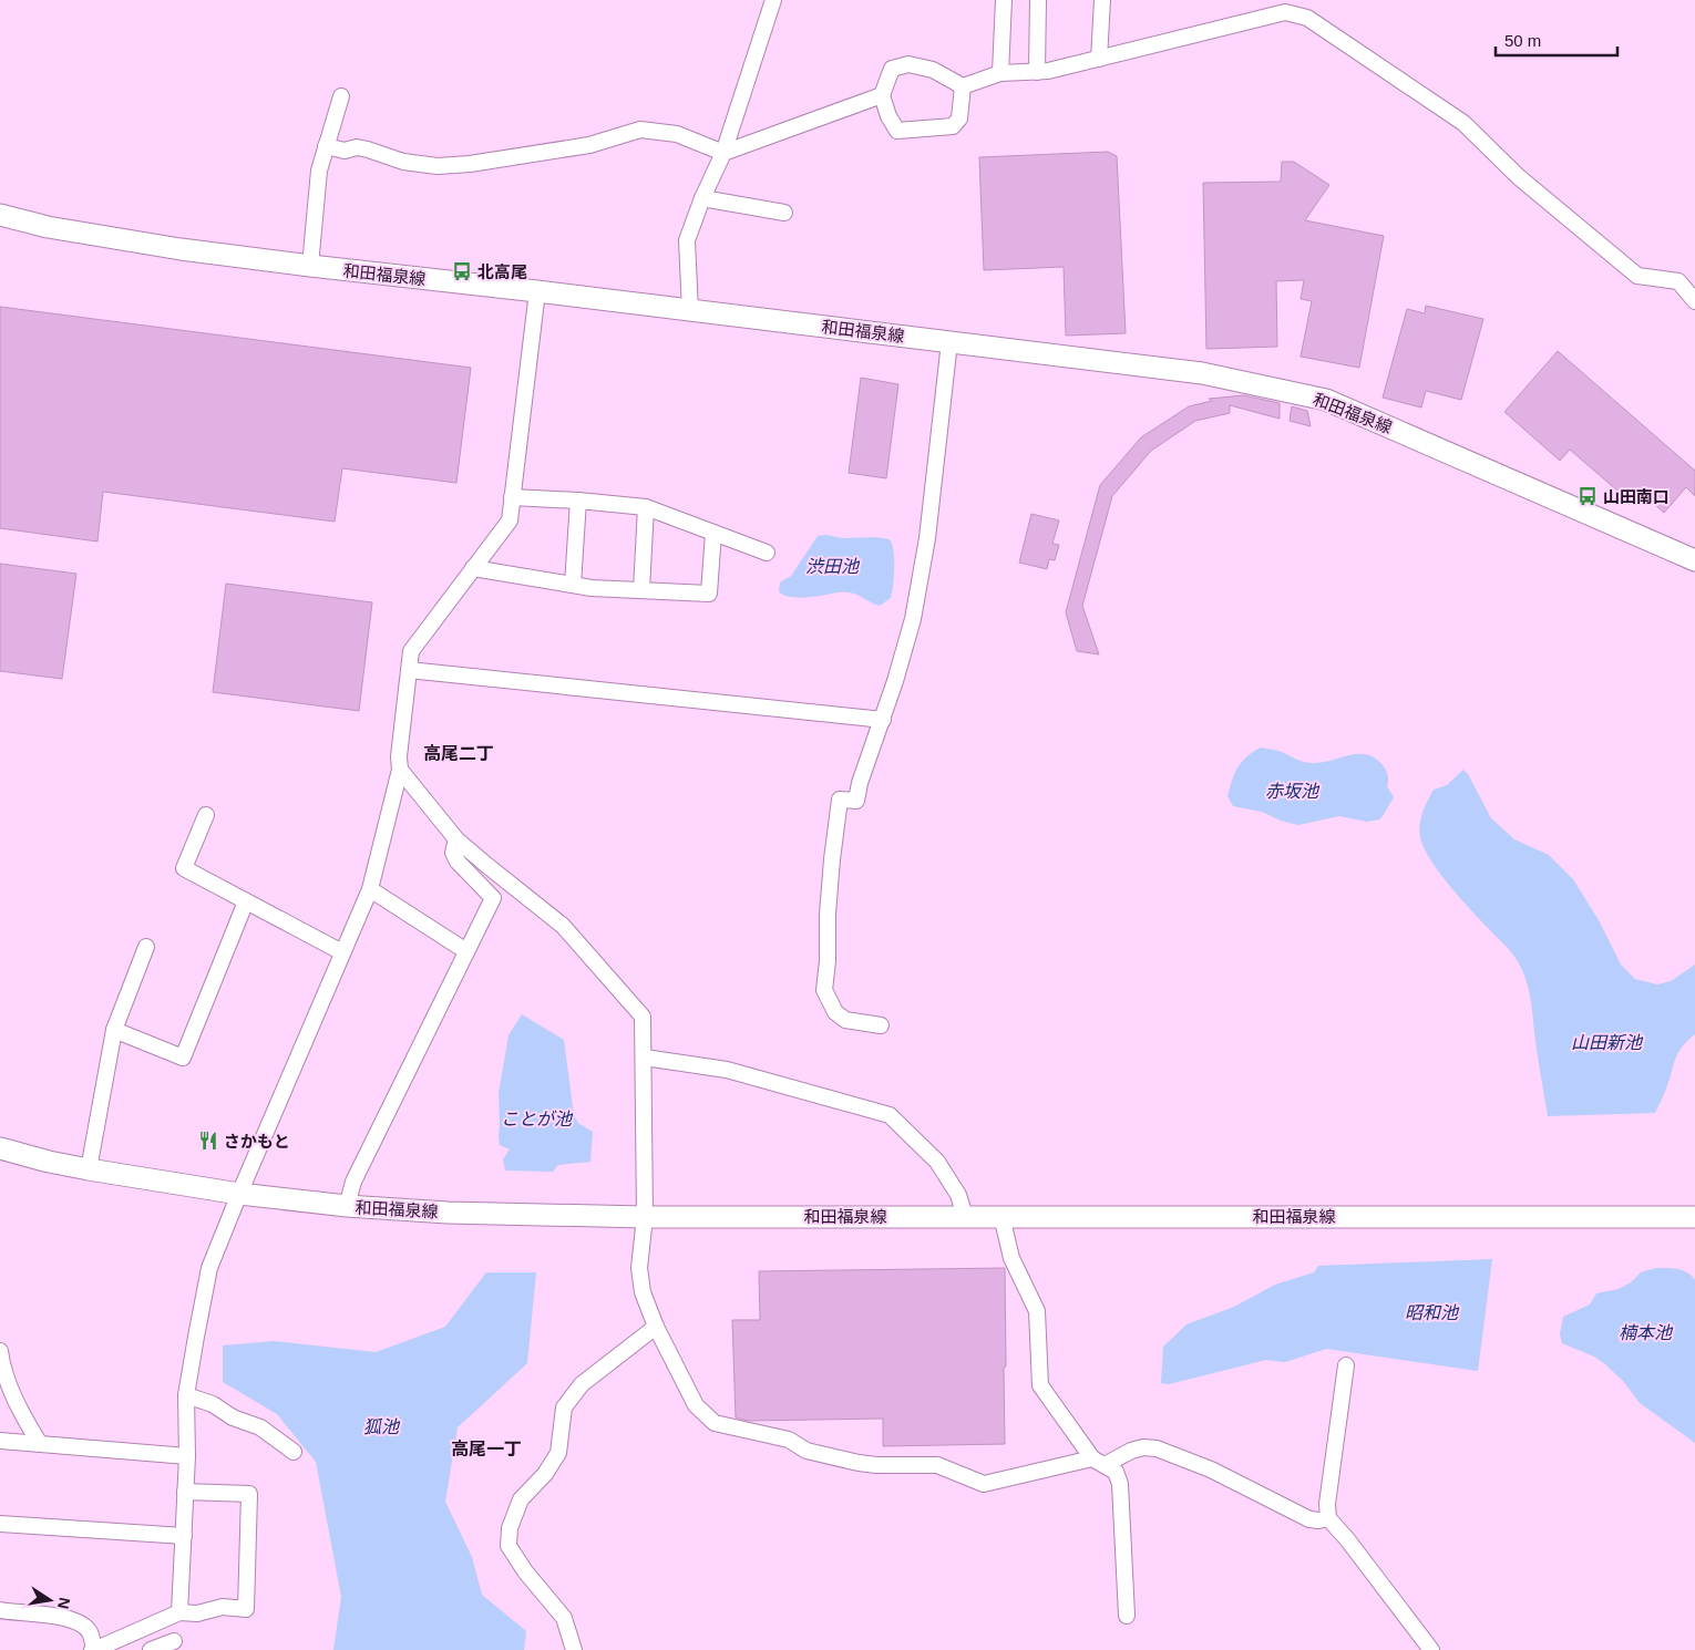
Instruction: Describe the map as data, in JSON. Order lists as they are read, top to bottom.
{
  "streets": {
    "main road": ["和田福泉線"]
  },
  "districts": ["高尾二丁", "高尾一丁"],
  "water": [
    "渋田池",
    "赤坂池",
    "山田新池",
    "ことが池",
    "昭和池",
    "楠本池",
    "狐池"
  ],
  "places": {
    "bus stop": ["北高尾", "山田南口"],
    "restaurant": ["さかもと"]
  },
  "scale_bar": "50 m",
  "north": "right"
}
